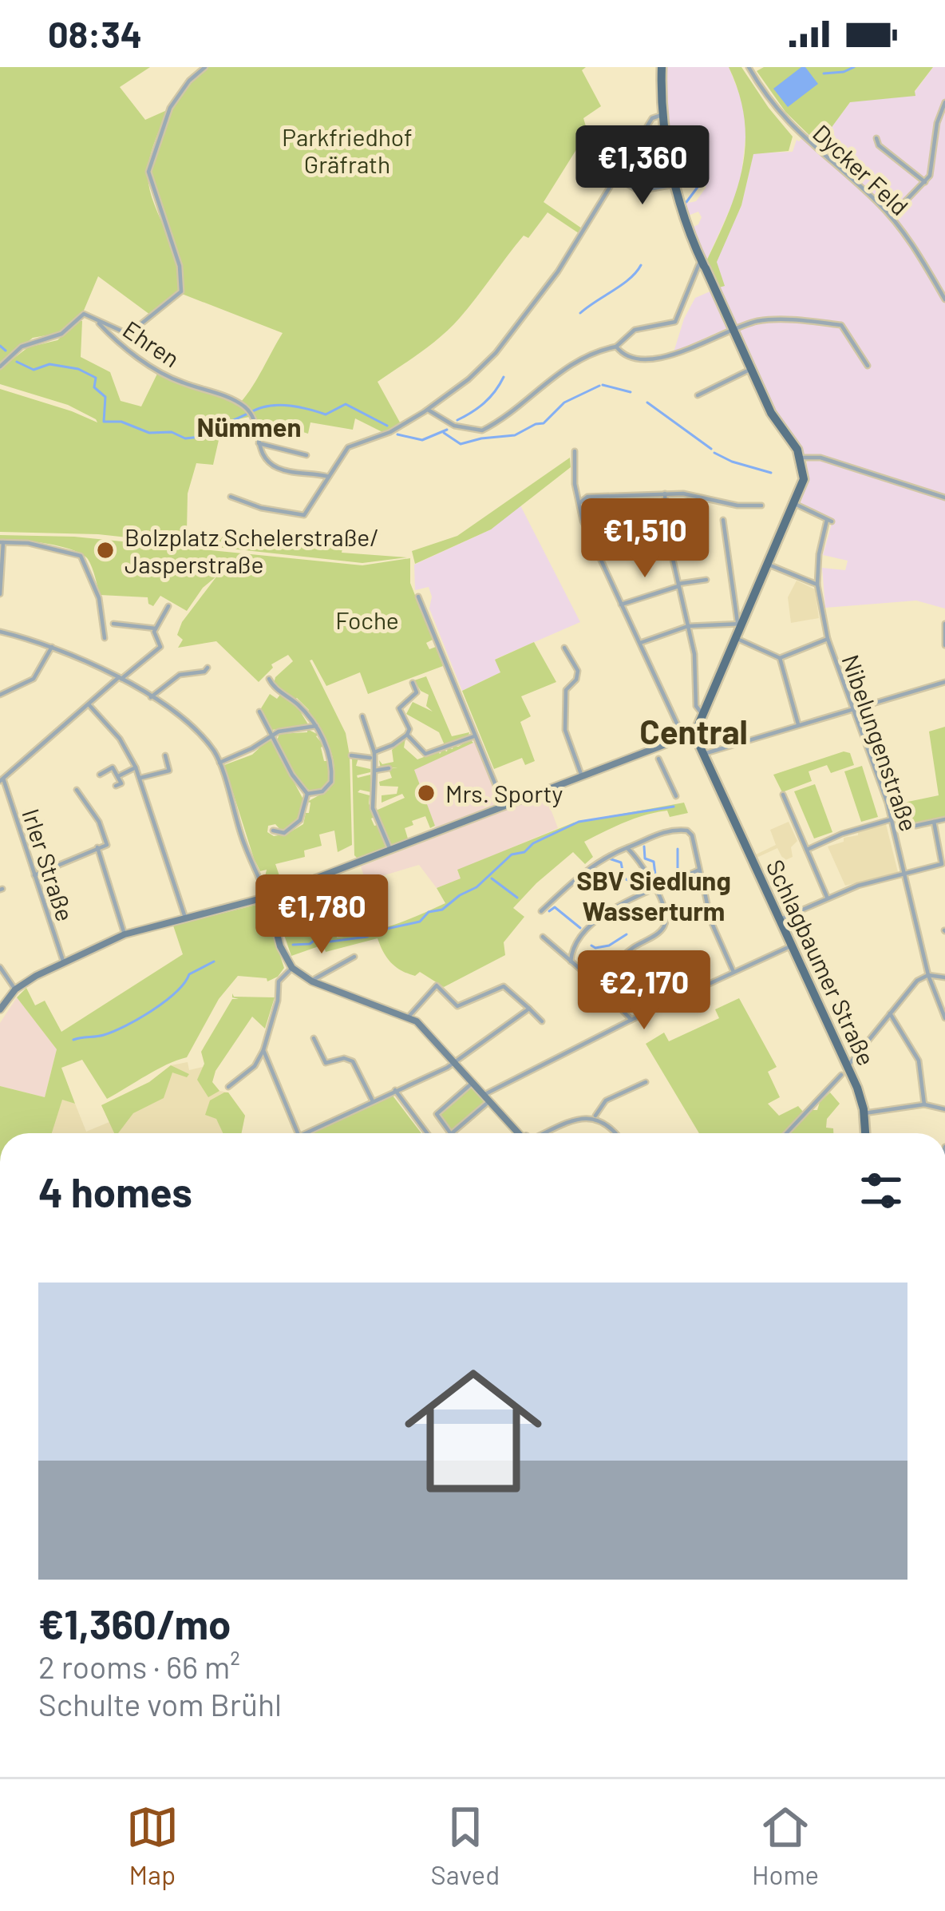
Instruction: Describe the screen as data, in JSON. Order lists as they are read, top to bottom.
{
  "streets": {
    "main road": ["Schlagbaumer Straße"],
    "street": [
      "Dycker Feld",
      "Ehren",
      "Nibelungenstraße",
      "Irler Straße"
    ]
  },
  "districts": ["Nümmen", "Central", "SBV Siedlung Wasserturm"],
  "parks": ["Parkfriedhof Gräfrath", "Foche"],
  "places": ["Bolzplatz Schelerstraße/ Jasperstraße", "Mrs. Sporty"],
  "page": {
    "status": "08:34",
    "price": [
      "€1,360",
      "€1,510",
      "€1,780",
      "€2,170"
    ],
    "heading": "4 homes",
    "list": [
      {
        "name": "€1,360/mo",
        "note": "2 rooms · 66 m² · Schulte vom Brühl"
      }
    ],
    "tabs": ["Map", "Saved", "Home"]
  }
}
